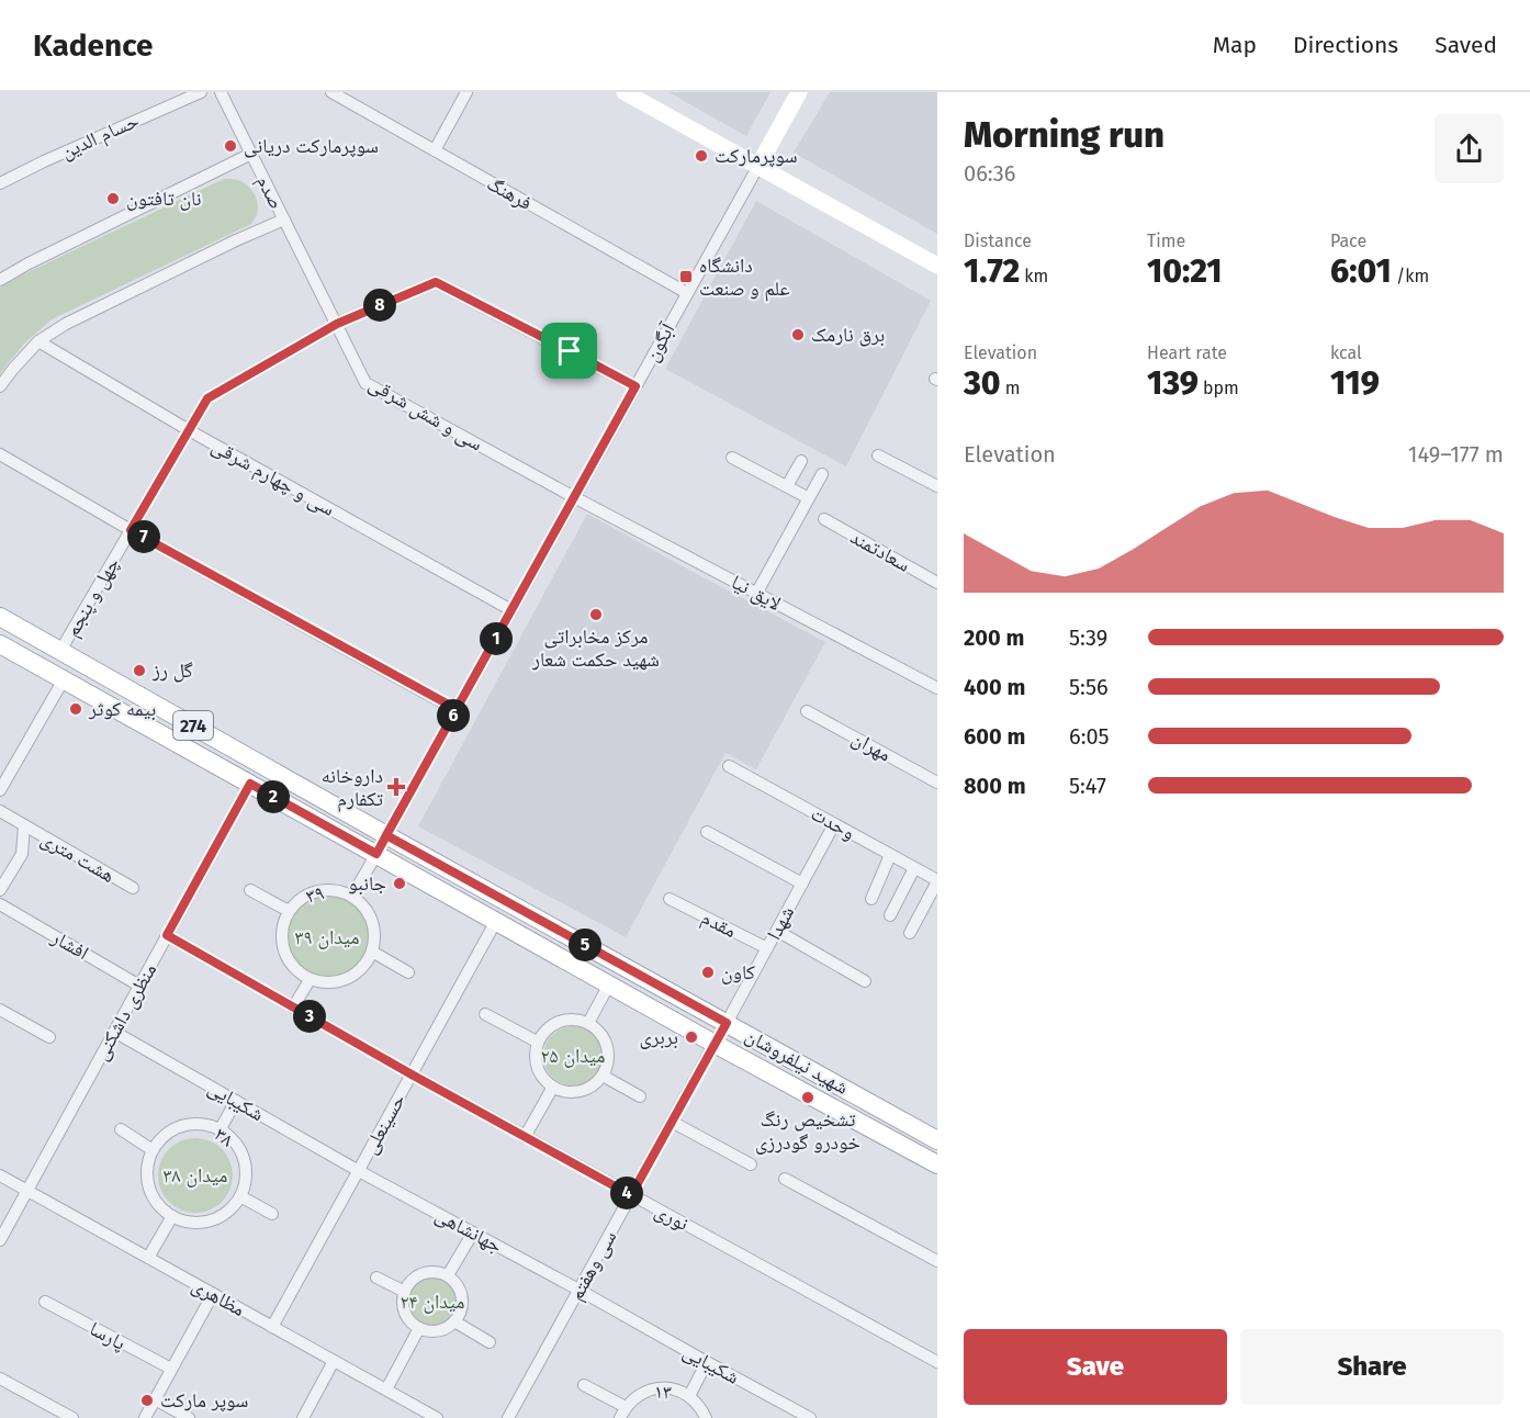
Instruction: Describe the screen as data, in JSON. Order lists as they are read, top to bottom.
{
  "streets": {
    "main road": ["آبگون", "274", "شهید نیلفروشان"],
    "street": [
      "حسام الدین",
      "صدم",
      "فرهنگ",
      "سی و شش شرقی",
      "سی و چهارم شرقی",
      "سعادتمند",
      "لایق نیا",
      "چهل و پنجم",
      "مهران",
      "وحدت",
      "هشت متری",
      "۳۹",
      "شهدا",
      "مقدم",
      "افشار",
      "منظری داشکنی",
      "شکیبایی",
      "حسینعلی",
      "۳۸",
      "نوری",
      "جهانشاهی",
      "سی وهفتم",
      "مظاهری",
      "پارسا",
      "۱۳"
    ]
  },
  "crossings": [
    ["صدم", "سی و شش شرقی"],
    ["صدم", "سی و چهارم شرقی"],
    ["فرهنگ", "آبگون"],
    ["آبگون", "سی و شش شرقی"],
    ["آبگون", "سی و چهارم شرقی"],
    ["آبگون", "لایق نیا"],
    ["آبگون", "چهل و پنجم"],
    ["آبگون", "شهید نیلفروشان"],
    ["سی و شش شرقی", "لایق نیا"],
    ["سی و شش شرقی", "چهل و پنجم"],
    ["سی و چهارم شرقی", "چهل و پنجم"],
    ["چهل و پنجم", "شهید نیلفروشان"],
    ["274", "منظری داشکنی"],
    ["274", "حسینعلی"],
    ["274", "سی وهفتم"],
    ["وحدت", "شهدا"],
    ["شهدا", "مقدم"],
    ["شهدا", "شهید نیلفروشان"],
    ["افشار", "منظری داشکنی"],
    ["منظری داشکنی", "شکیبایی"],
    ["منظری داشکنی", "نوری"],
    ["منظری داشکنی", "مظاهری"],
    ["شکیبایی", "حسینعلی"],
    ["شکیبایی", "جهانشاهی"],
    ["شکیبایی", "سی وهفتم"],
    ["حسینعلی", "نوری"],
    ["حسینعلی", "جهانشاهی"],
    ["حسینعلی", "مظاهری"],
    ["نوری", "سی وهفتم"],
    ["جهانشاهی", "سی وهفتم"]
  ],
  "parks": [
    "میدان ۳۹",
    "میدان ۲۵",
    "میدان ۳۸",
    "میدان ۲۴"
  ],
  "places": {
    "other": [
      "سوپرمارکت دریانی",
      "سوپرمارکت",
      "نان تافتون",
      "برق نارمک",
      "مرکز مخابراتی شهید حکمت شعار",
      "گل رز",
      "بیمه کوثر",
      "جانبو",
      "کاون",
      "بربری",
      "تشخیص رنگ خودرو گودرزی",
      "سوپر مارکت"
    ],
    "transit": ["دانشگاه علم و صنعت"],
    "health": ["داروخانه تکفارم"]
  },
  "page": {
    "header": "Kadence",
    "nav": ["Map", "Directions", "Saved"],
    "heading": ["Morning run", "06:36"],
    "stats": [
      ["Distance", "1.72 km"],
      ["Time", "10:21"],
      ["Pace", "6:01 /km"],
      ["Elevation", "30 m"],
      ["Heart rate", "139 bpm"],
      ["kcal", "119"]
    ],
    "pins": [
      "8",
      "7",
      "1",
      "6",
      "2",
      "5",
      "3",
      "4"
    ],
    "chart": ["Elevation", "149–177 m"],
    "list": [
      {
        "name": "200 m",
        "note": "5:39"
      },
      {
        "name": "400 m",
        "note": "5:56"
      },
      {
        "name": "600 m",
        "note": "6:05"
      },
      {
        "name": "800 m",
        "note": "5:47"
      }
    ],
    "buttons": ["Save", "Share"]
  }
}
